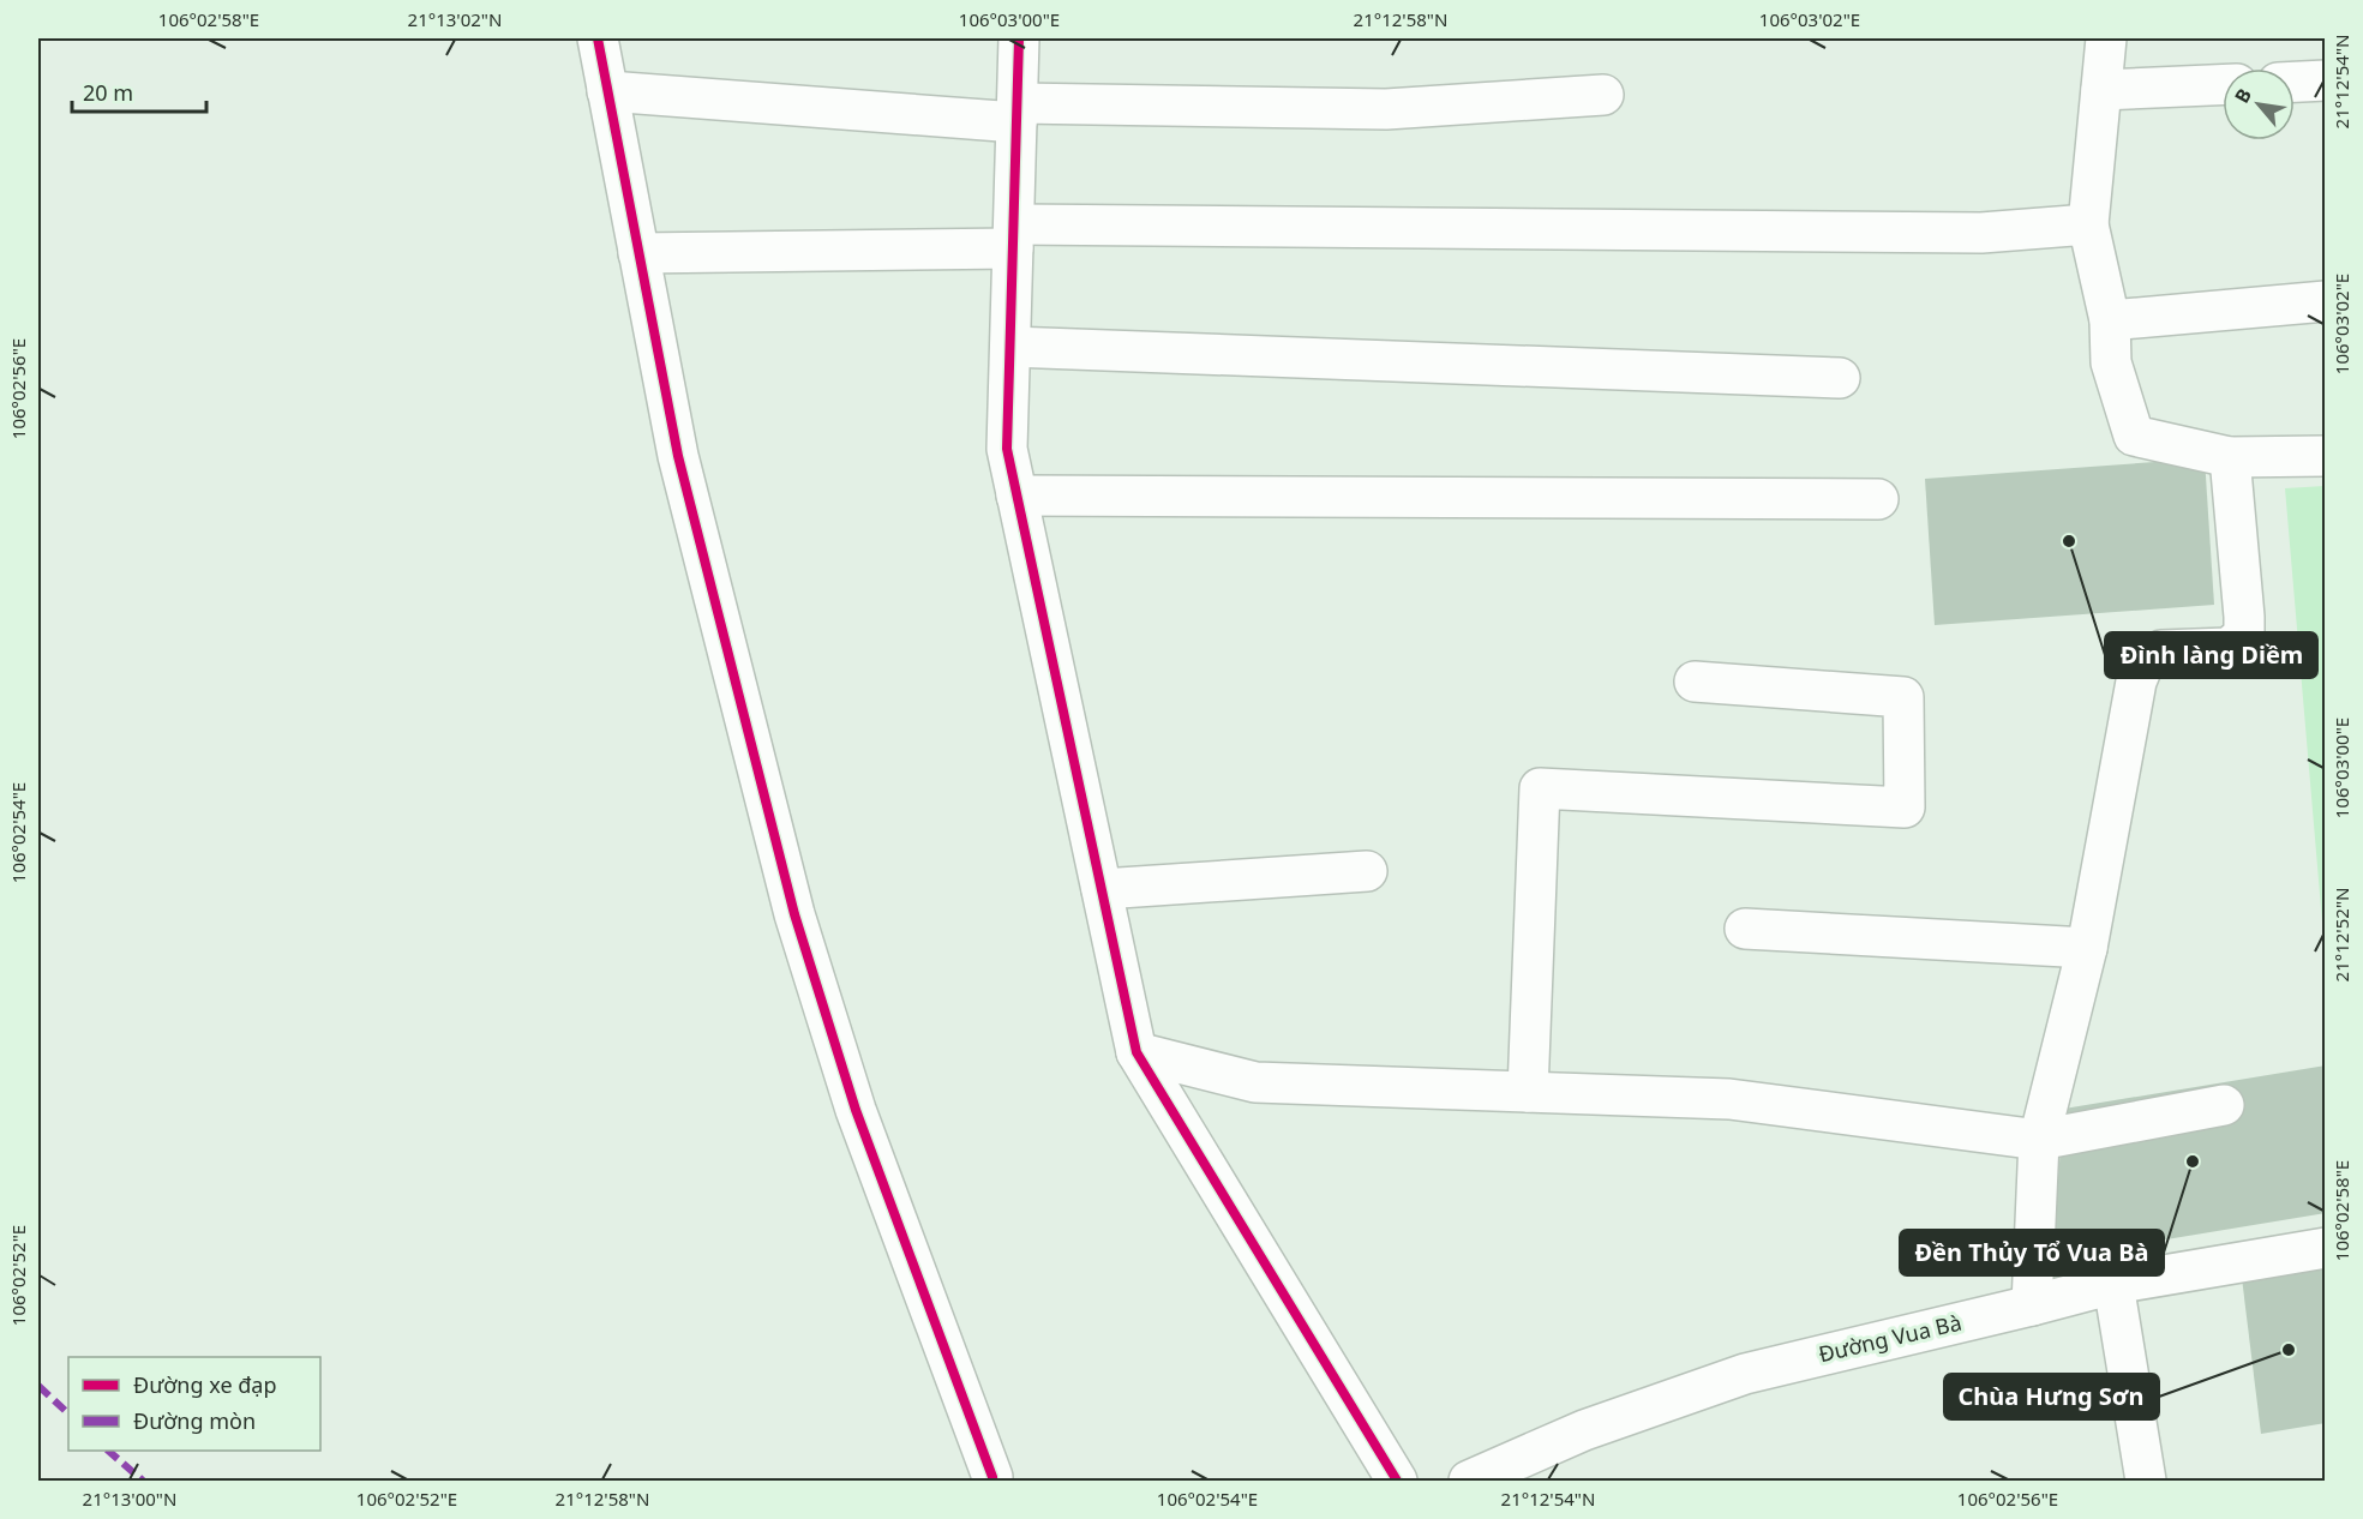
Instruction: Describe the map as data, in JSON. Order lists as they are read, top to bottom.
{
  "streets": {
    "street": ["Đường Vua Bà"]
  },
  "places": ["Đình làng Diềm", "Đền Thủy Tổ Vua Bà", "Chùa Hưng Sơn"],
  "legend": ["Đường xe đạp", "Đường mòn"],
  "scale_bar": "20 m",
  "north": "top left",
  "coordinates": [
    "106°02'58\"E",
    "21°13'02\"N",
    "106°03'00\"E",
    "21°12'58\"N",
    "106°03'02\"E",
    "21°12'54\"N",
    "106°02'56\"E",
    "106°02'54\"E",
    "21°12'52\"N",
    "106°02'52\"E",
    "21°13'00\"N"
  ]
}
